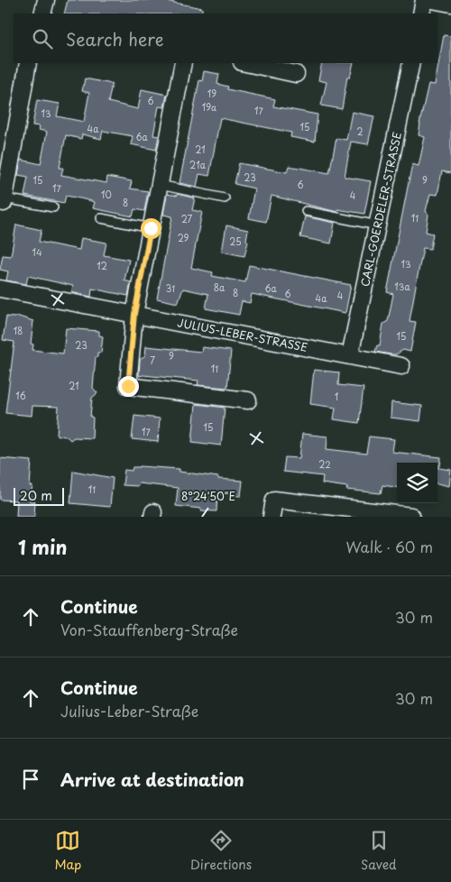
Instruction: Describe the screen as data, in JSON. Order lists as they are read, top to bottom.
{
  "streets": {
    "street": ["CARL-GOERDELER-STRASSE", "JULIUS-LEBER-STRASSE"]
  },
  "crossings": [
    ["CARL-GOERDELER-STRASSE", "JULIUS-LEBER-STRASSE"]
  ],
  "house_numbers": [
    "19",
    "6",
    "19a",
    "17",
    "13",
    "15",
    "4a",
    "2",
    "6a",
    "21",
    "21a",
    "23",
    "15",
    "9",
    "6",
    "17",
    "10",
    "4",
    "8",
    "11",
    "27",
    "29",
    "25",
    "14",
    "13",
    "12",
    "13a",
    "8a",
    "31",
    "6a",
    "8",
    "6",
    "4",
    "4a",
    "18",
    "15",
    "23",
    "9",
    "7",
    "11",
    "21",
    "16",
    "1",
    "15",
    "17",
    "22",
    "11"
  ],
  "scale_bar": "20 m",
  "page": {
    "search": "Search here",
    "scale": "20 m",
    "heading": ["1 min", "Walk · 60 m"],
    "list": [
      ["Continue", "Von-Stauffenberg-Straße", "30 m"],
      ["Continue", "Julius-Leber-Straße", "30 m"],
      "Arrive at destination"
    ],
    "nav": ["Map", "Directions", "Saved"]
  },
  "coordinates": ["8°24'50\"E"]
}
